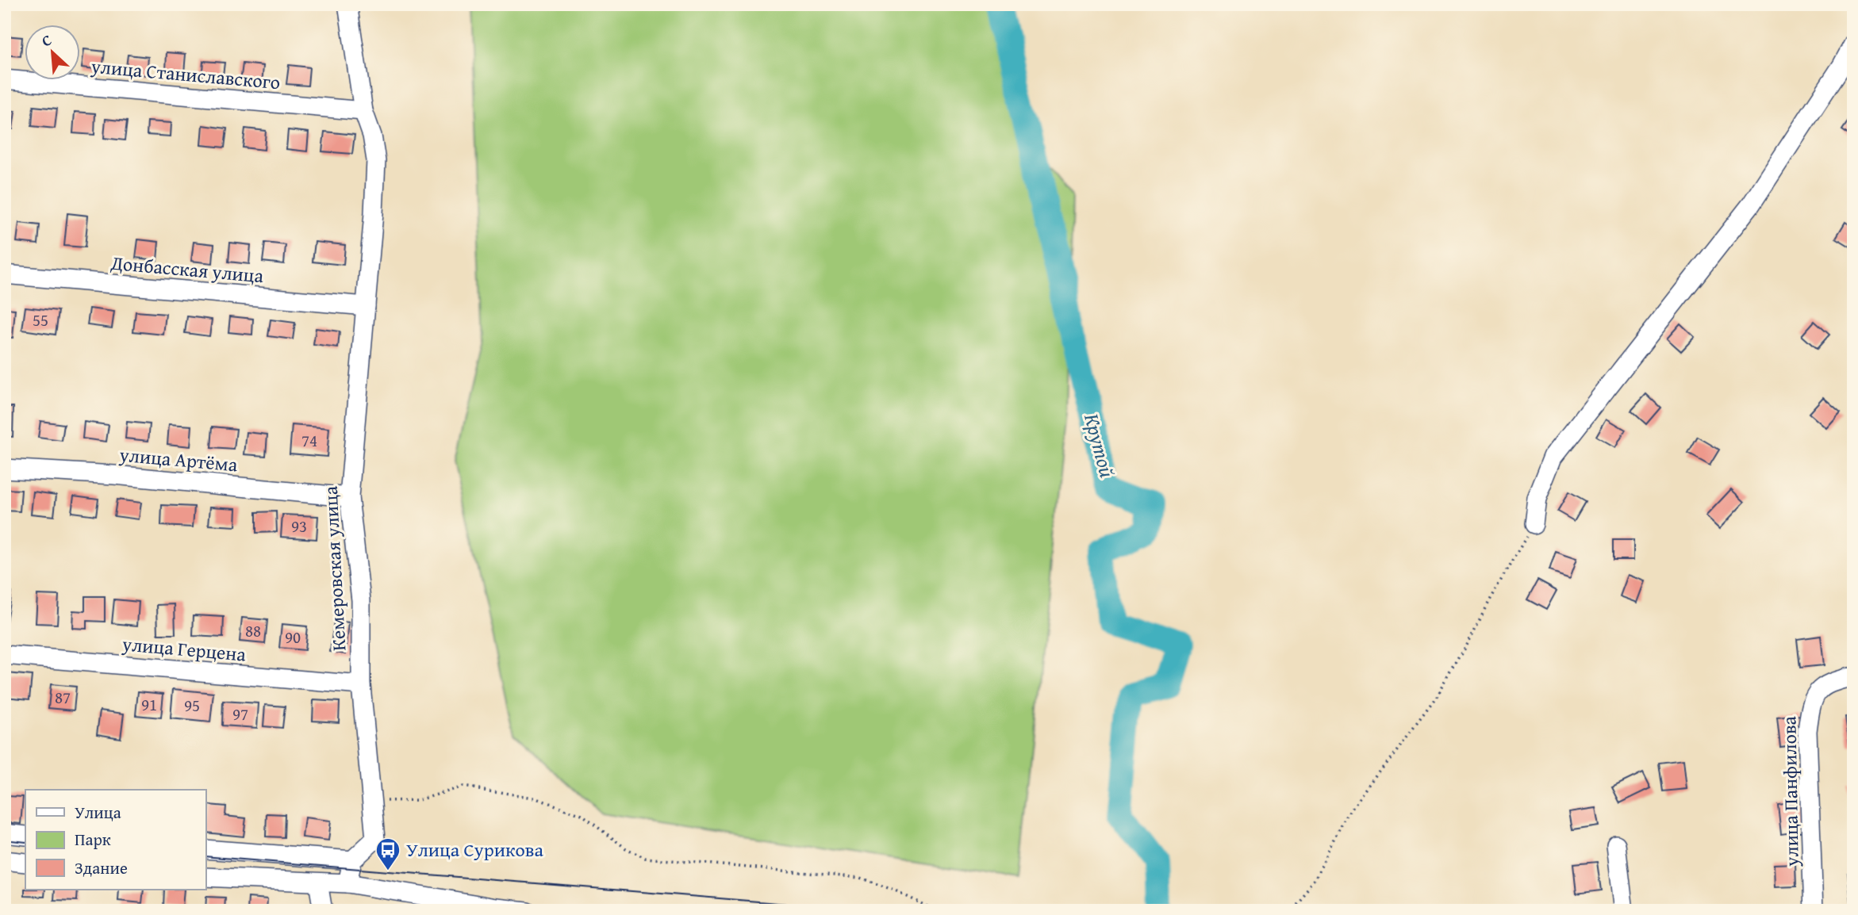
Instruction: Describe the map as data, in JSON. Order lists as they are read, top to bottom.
{
  "streets": {
    "street": [
      "улица Станиславского",
      "Донбасская улица",
      "улица Артёма",
      "Кемеровская улица",
      "улица Герцена",
      "улица Панфилова"
    ]
  },
  "crossings": [
    ["улица Станиславского", "Кемеровская улица"],
    ["Донбасская улица", "Кемеровская улица"],
    ["улица Артёма", "Кемеровская улица"],
    ["Кемеровская улица", "улица Герцена"]
  ],
  "water": ["Крутой"],
  "places": {
    "bus stop": ["Улица Сурикова"]
  },
  "house_numbers": [
    "55",
    "74",
    "93",
    "88",
    "90",
    "87",
    "91",
    "95",
    "97"
  ],
  "legend": ["Улица", "Парк", "Здание"],
  "north": "top left"
}
